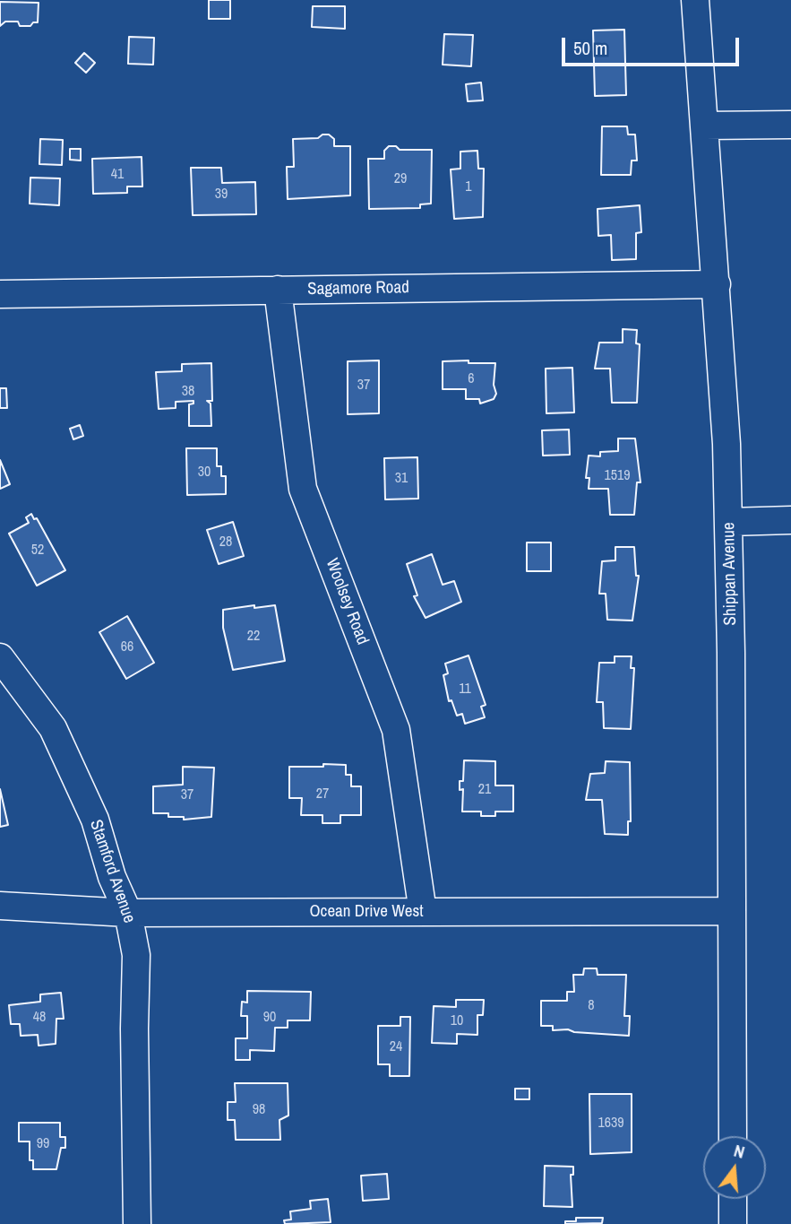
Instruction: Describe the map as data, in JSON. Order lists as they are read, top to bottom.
{
  "streets": {
    "street": [
      "Sagamore Road",
      "Shippan Avenue",
      "Woolsey Road",
      "Stamford Avenue",
      "Ocean Drive West"
    ]
  },
  "crossings": [
    ["Sagamore Road", "Shippan Avenue"],
    ["Sagamore Road", "Woolsey Road"],
    ["Shippan Avenue", "Ocean Drive West"],
    ["Woolsey Road", "Ocean Drive West"],
    ["Stamford Avenue", "Ocean Drive West"]
  ],
  "house_numbers": [
    "41",
    "29",
    "1",
    "39",
    "6",
    "37",
    "38",
    "30",
    "1519",
    "31",
    "28",
    "52",
    "22",
    "66",
    "11",
    "21",
    "27",
    "37",
    "8",
    "48",
    "90",
    "10",
    "24",
    "98",
    "1639",
    "99"
  ],
  "scale_bar": "50 m",
  "north": "top"
}
